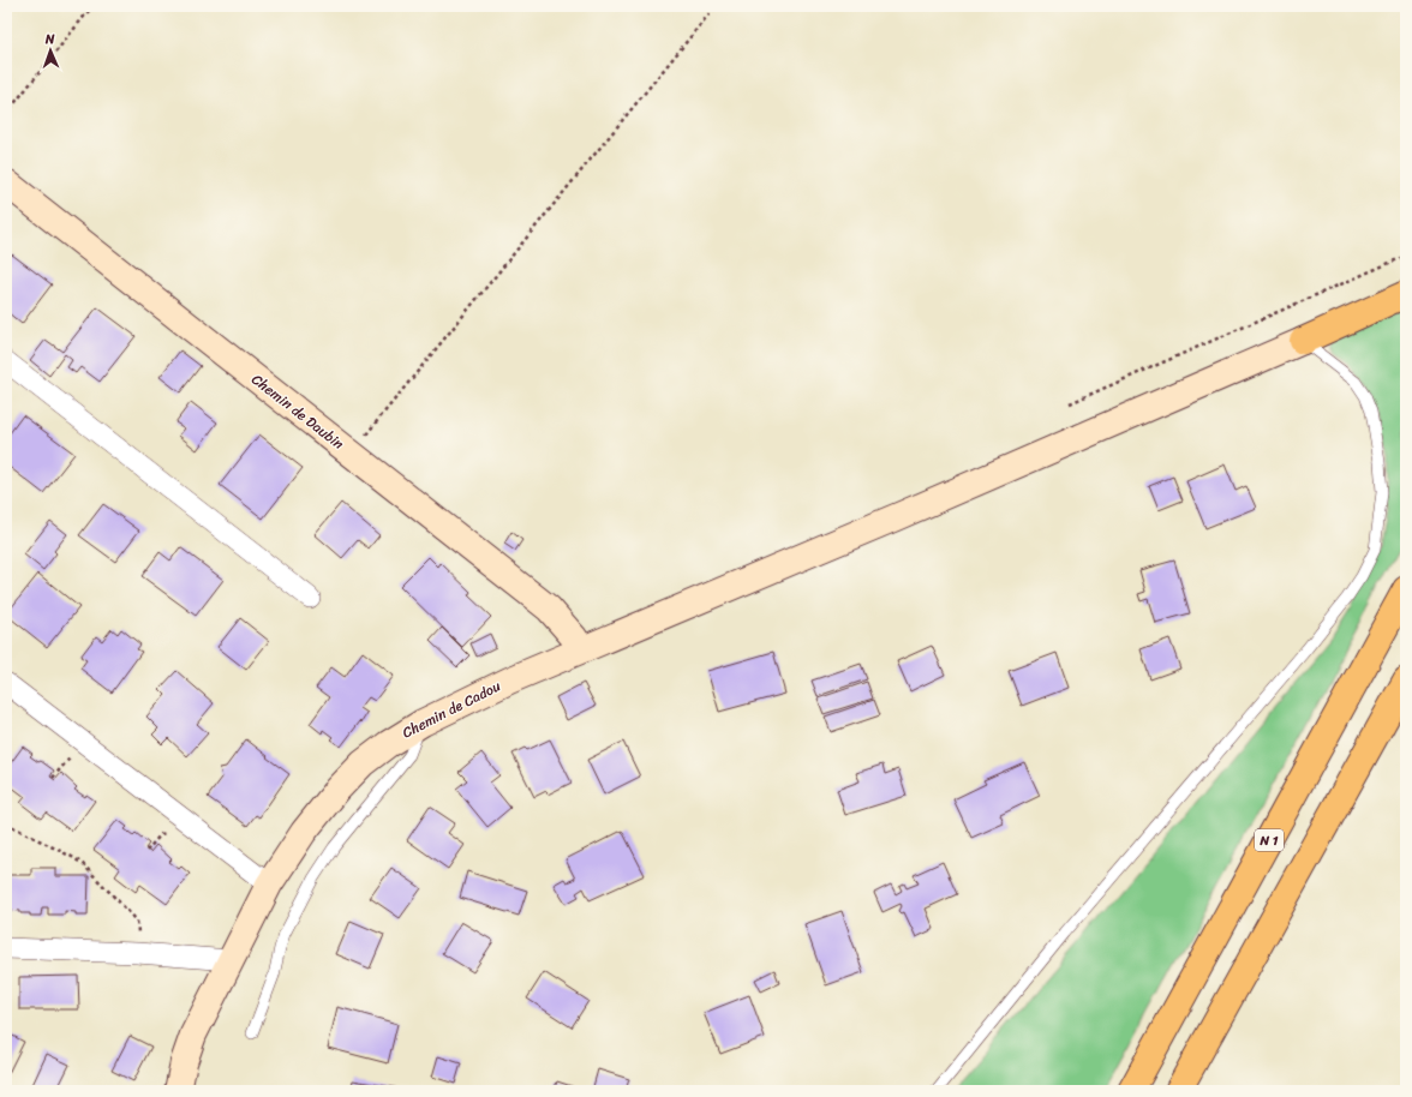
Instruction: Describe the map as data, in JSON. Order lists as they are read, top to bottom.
{
  "streets": {
    "highway": ["N 1"],
    "main road": ["Chemin de Daubin", "Chemin de Cadou"]
  },
  "crossings": [
    ["Chemin de Daubin", "Chemin de Cadou"]
  ],
  "north": "top"
}
